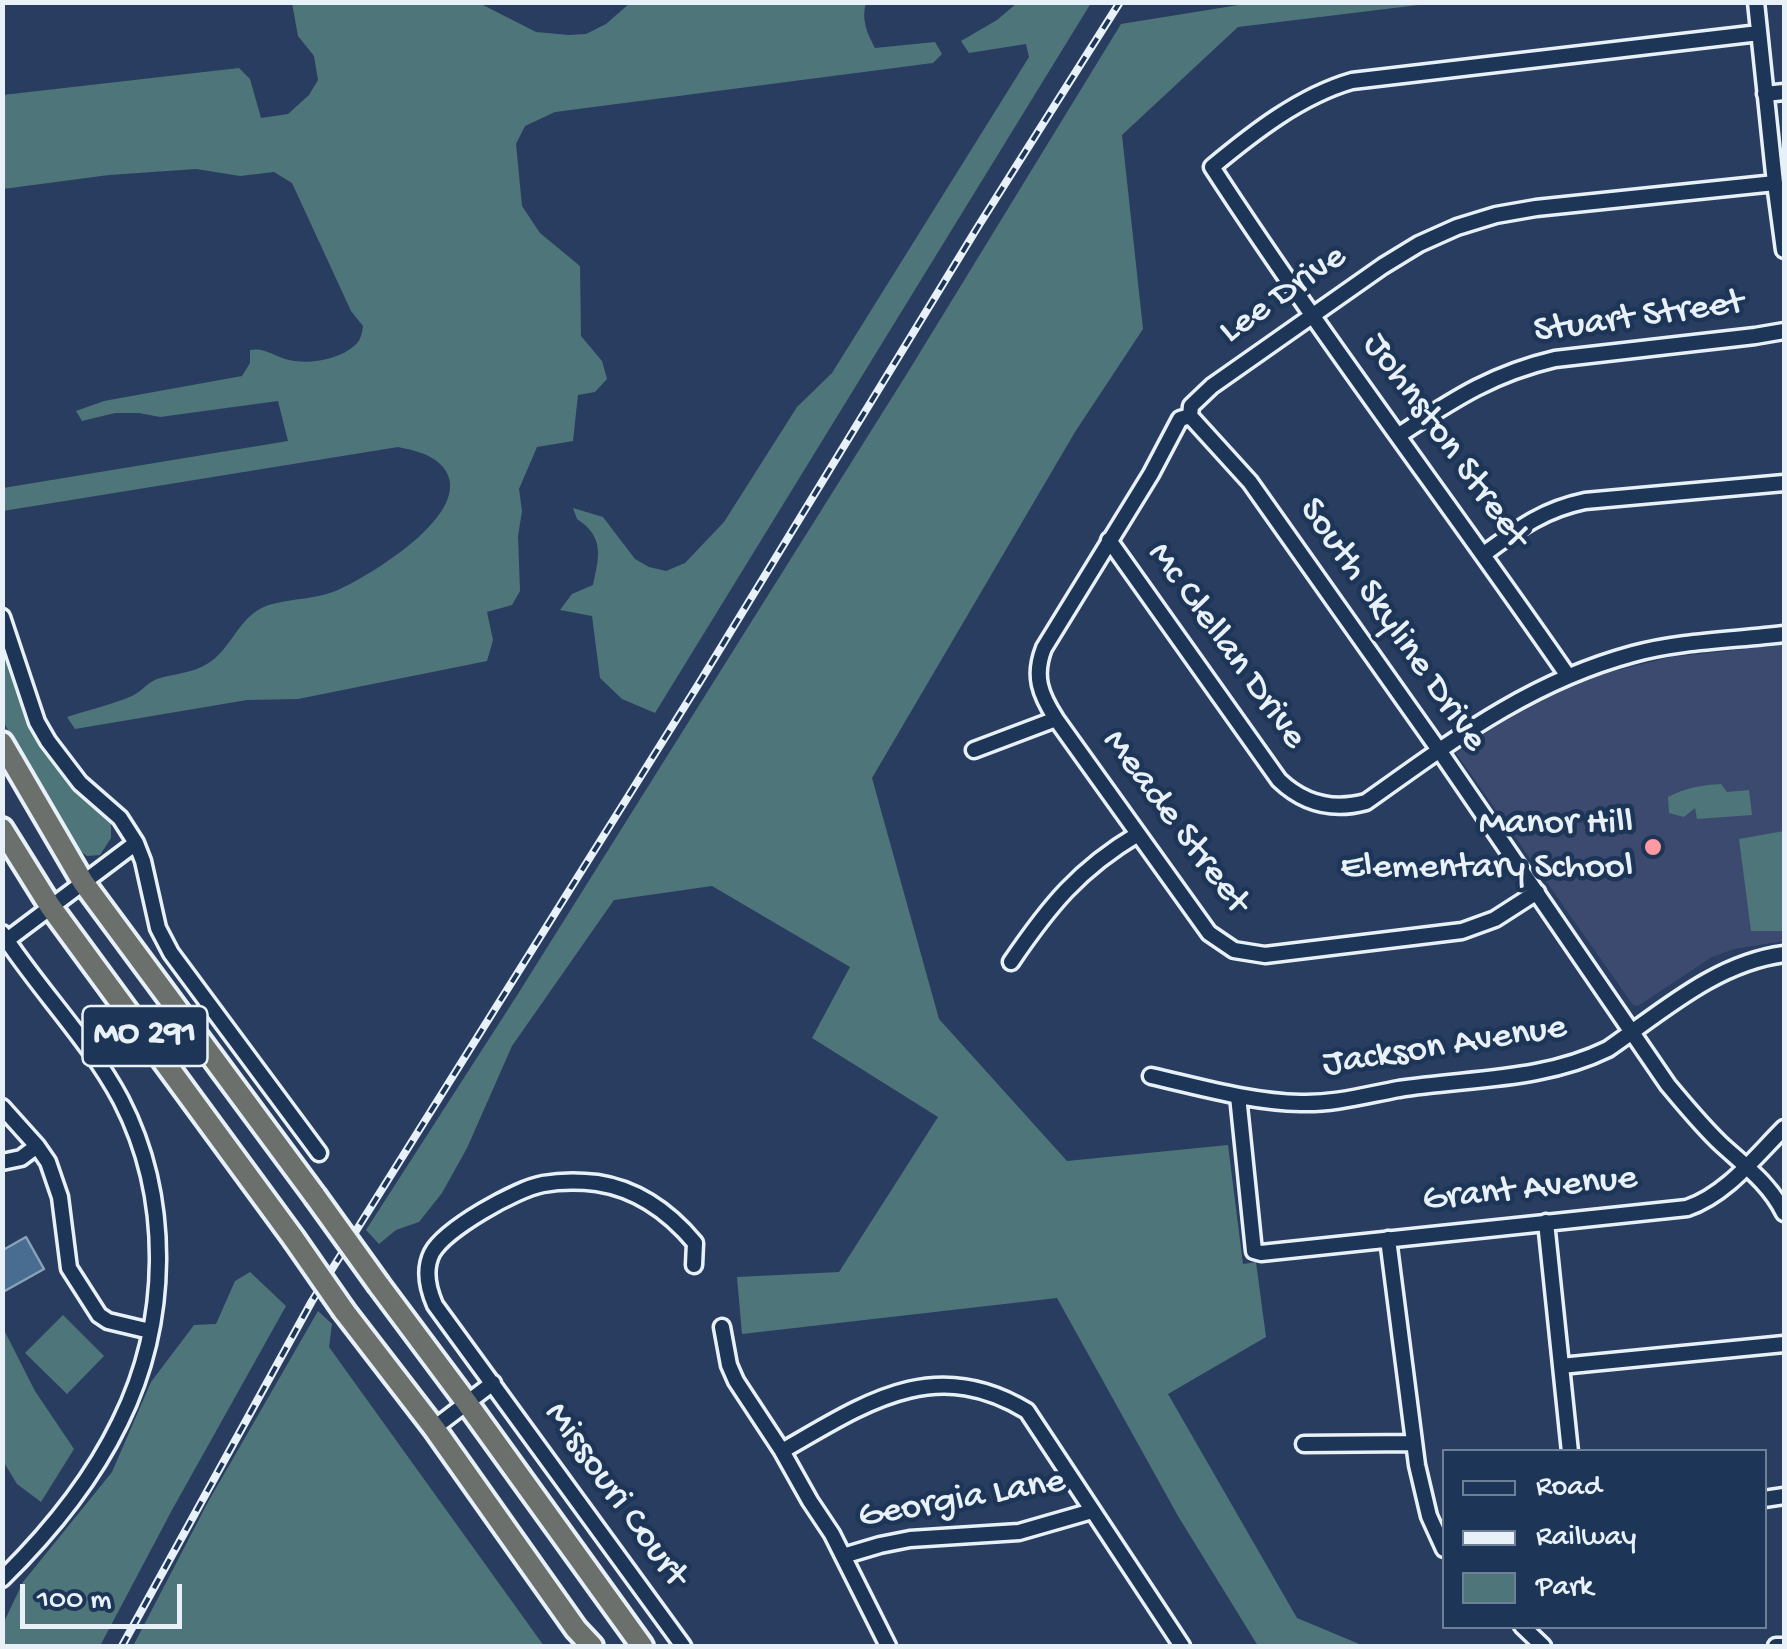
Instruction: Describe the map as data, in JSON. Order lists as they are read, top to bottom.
{
  "streets": {
    "highway": ["MO 291"],
    "street": [
      "Lee Drive",
      "Stuart Street",
      "Johnston Street",
      "South Skyline Drive",
      "Mc Clellan Drive",
      "Meade Street",
      "Jackson Avenue",
      "Grant Avenue",
      "Missouri Court",
      "Georgia Lane"
    ]
  },
  "crossings": [
    ["Lee Drive", "Johnston Street"],
    ["Lee Drive", "South Skyline Drive"],
    ["Lee Drive", "Mc Clellan Drive"],
    ["Lee Drive", "Meade Street"],
    ["Stuart Street", "Johnston Street"],
    ["Johnston Street", "Mc Clellan Drive"],
    ["South Skyline Drive", "Mc Clellan Drive"],
    ["South Skyline Drive", "Meade Street"],
    ["South Skyline Drive", "Jackson Avenue"],
    ["South Skyline Drive", "Grant Avenue"],
    ["MO 291", "Missouri Court"],
    ["Jackson Avenue", "Grant Avenue"]
  ],
  "places": ["Manor Hill Elementary School"],
  "legend": ["Road", "Railway", "Park"],
  "scale_bar": "100 m"
}
